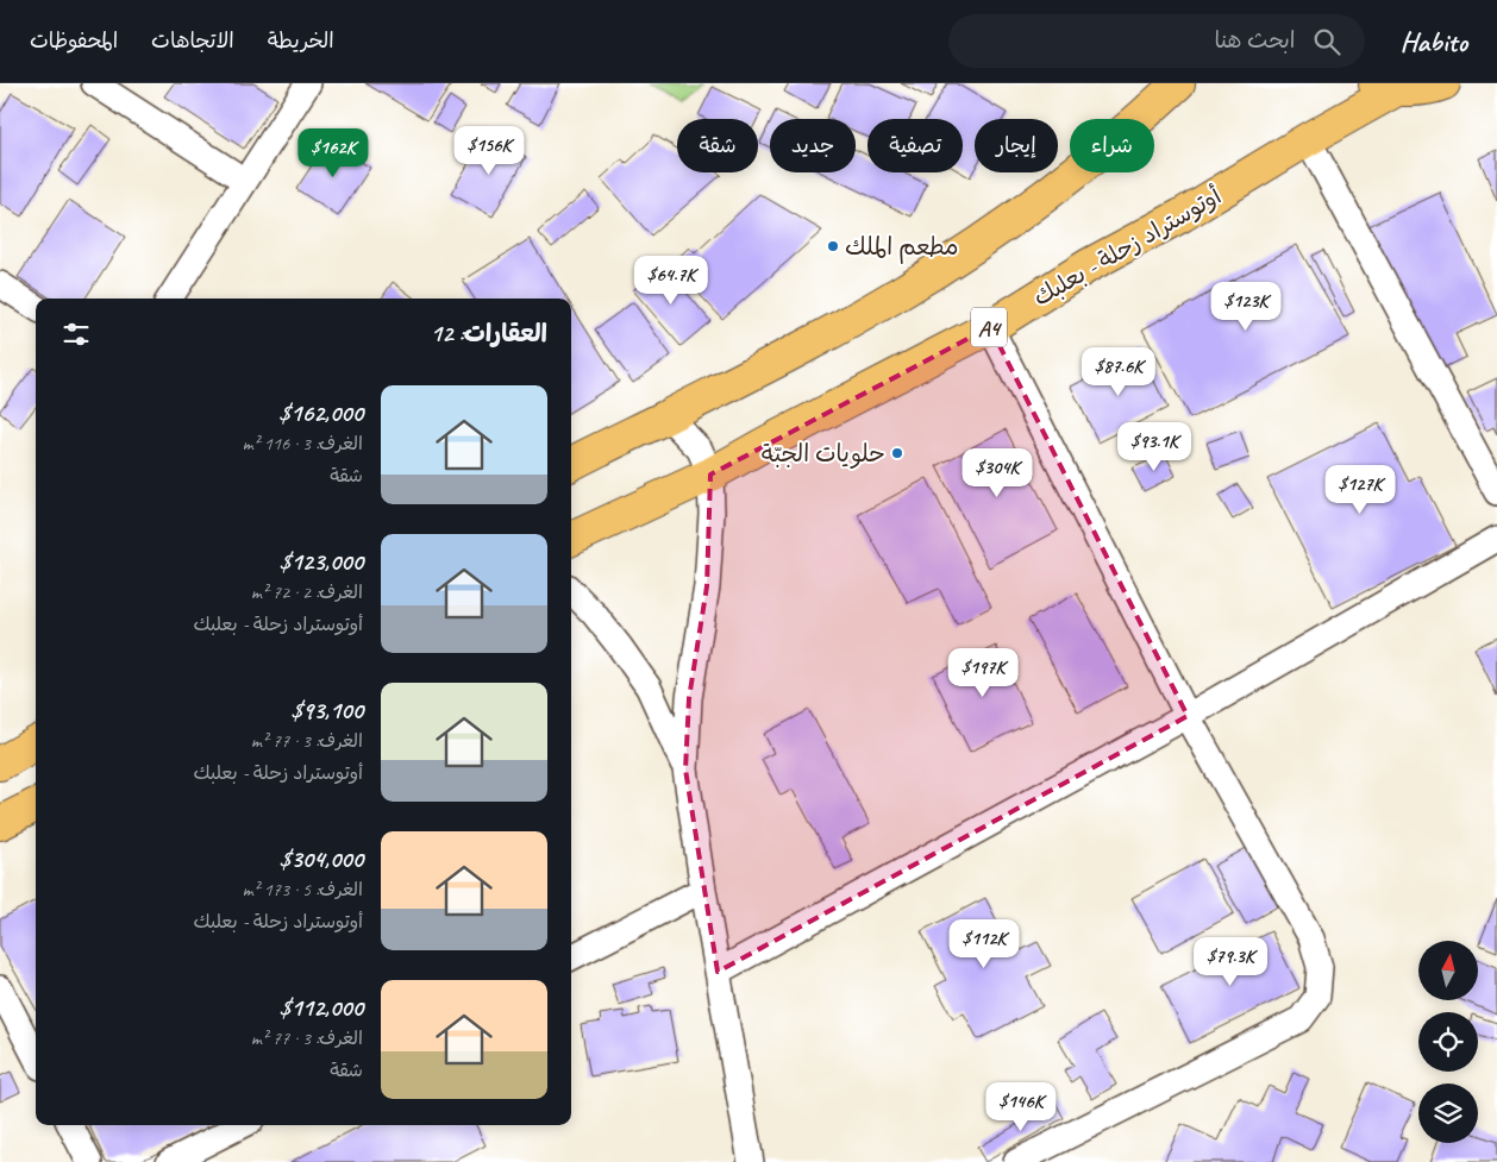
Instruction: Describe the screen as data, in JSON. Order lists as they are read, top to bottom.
{
  "streets": {
    "highway": ["أوتوستراد زحلة - بعلبك", "A4"]
  },
  "crossings": [
    ["أوتوستراد زحلة - بعلبك", "A4"]
  ],
  "places": ["مطعم الملك", "حلويات الجبّة"],
  "north": "top",
  "page": {
    "header": "Habito",
    "search": "ابحث هنا",
    "nav": ["الخريطة", "الاتجاهات", "المحفوظات"],
    "chip": [
      "شراء",
      "إيجار",
      "تصفية",
      "جديد",
      "شقة"
    ],
    "price": [
      "$156K",
      "$162K",
      "$64.7K",
      "$123K",
      "$87.6K",
      "$93.1K",
      "$304K",
      "$127K",
      "$197K",
      "$112K",
      "$79.3K",
      "$146K"
    ],
    "heading": "العقارات: 12",
    "list": [
      {
        "name": "$162,000",
        "note": "الغرف: 3 · 116 m² · شقة"
      },
      {
        "name": "$123,000",
        "note": "الغرف: 2 · 72 m² · أوتوستراد زحلة - بعلبك"
      },
      {
        "name": "$93,100",
        "note": "الغرف: 3 · 77 m² · أوتوستراد زحلة - بعلبك"
      },
      {
        "name": "$304,000",
        "note": "الغرف: 5 · 173 m² · أوتوستراد زحلة - بعلبك"
      },
      {
        "name": "$112,000",
        "note": "الغرف: 3 · 77 m² · شقة"
      }
    ]
  }
}
